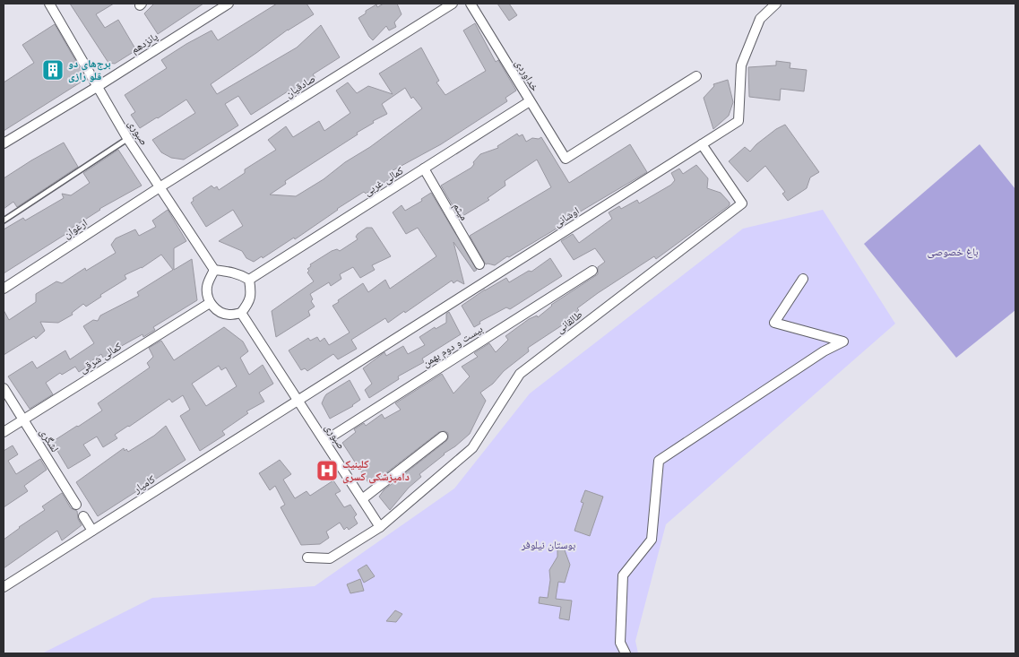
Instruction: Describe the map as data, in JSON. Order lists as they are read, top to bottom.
{
  "streets": {
    "street": [
      "پانزدهم",
      "خداوردی",
      "صادقیان",
      "صبوری",
      "کمالی غربی",
      "میثم",
      "اوشانی",
      "ارغوان",
      "طالقانی",
      "بیست و دوم بهمن",
      "کمالی شرقی",
      "لشگری",
      "کامیار"
    ]
  },
  "crossings": [
    ["پانزدهم", "صبوری"],
    ["خداوردی", "کمالی غربی"],
    ["صادقیان", "صبوری"],
    ["صادقیان", "ارغوان"],
    ["صبوری", "کمالی غربی"],
    ["صبوری", "اوشانی"],
    ["صبوری", "ارغوان"],
    ["صبوری", "طالقانی"],
    ["صبوری", "بیست و دوم بهمن"],
    ["صبوری", "کمالی شرقی"],
    ["صبوری", "کامیار"],
    ["کمالی غربی", "میثم"],
    ["کمالی غربی", "کمالی شرقی"],
    ["اوشانی", "طالقانی"],
    ["اوشانی", "کامیار"],
    ["کمالی شرقی", "لشگری"]
  ],
  "parks": ["باغ خصوصی", "بوستان نیلوفر"],
  "places": {
    "building": ["برج‌های دو قلو رازی"],
    "hospital": ["کلینیک دامپزشکی کسری"]
  }
}
